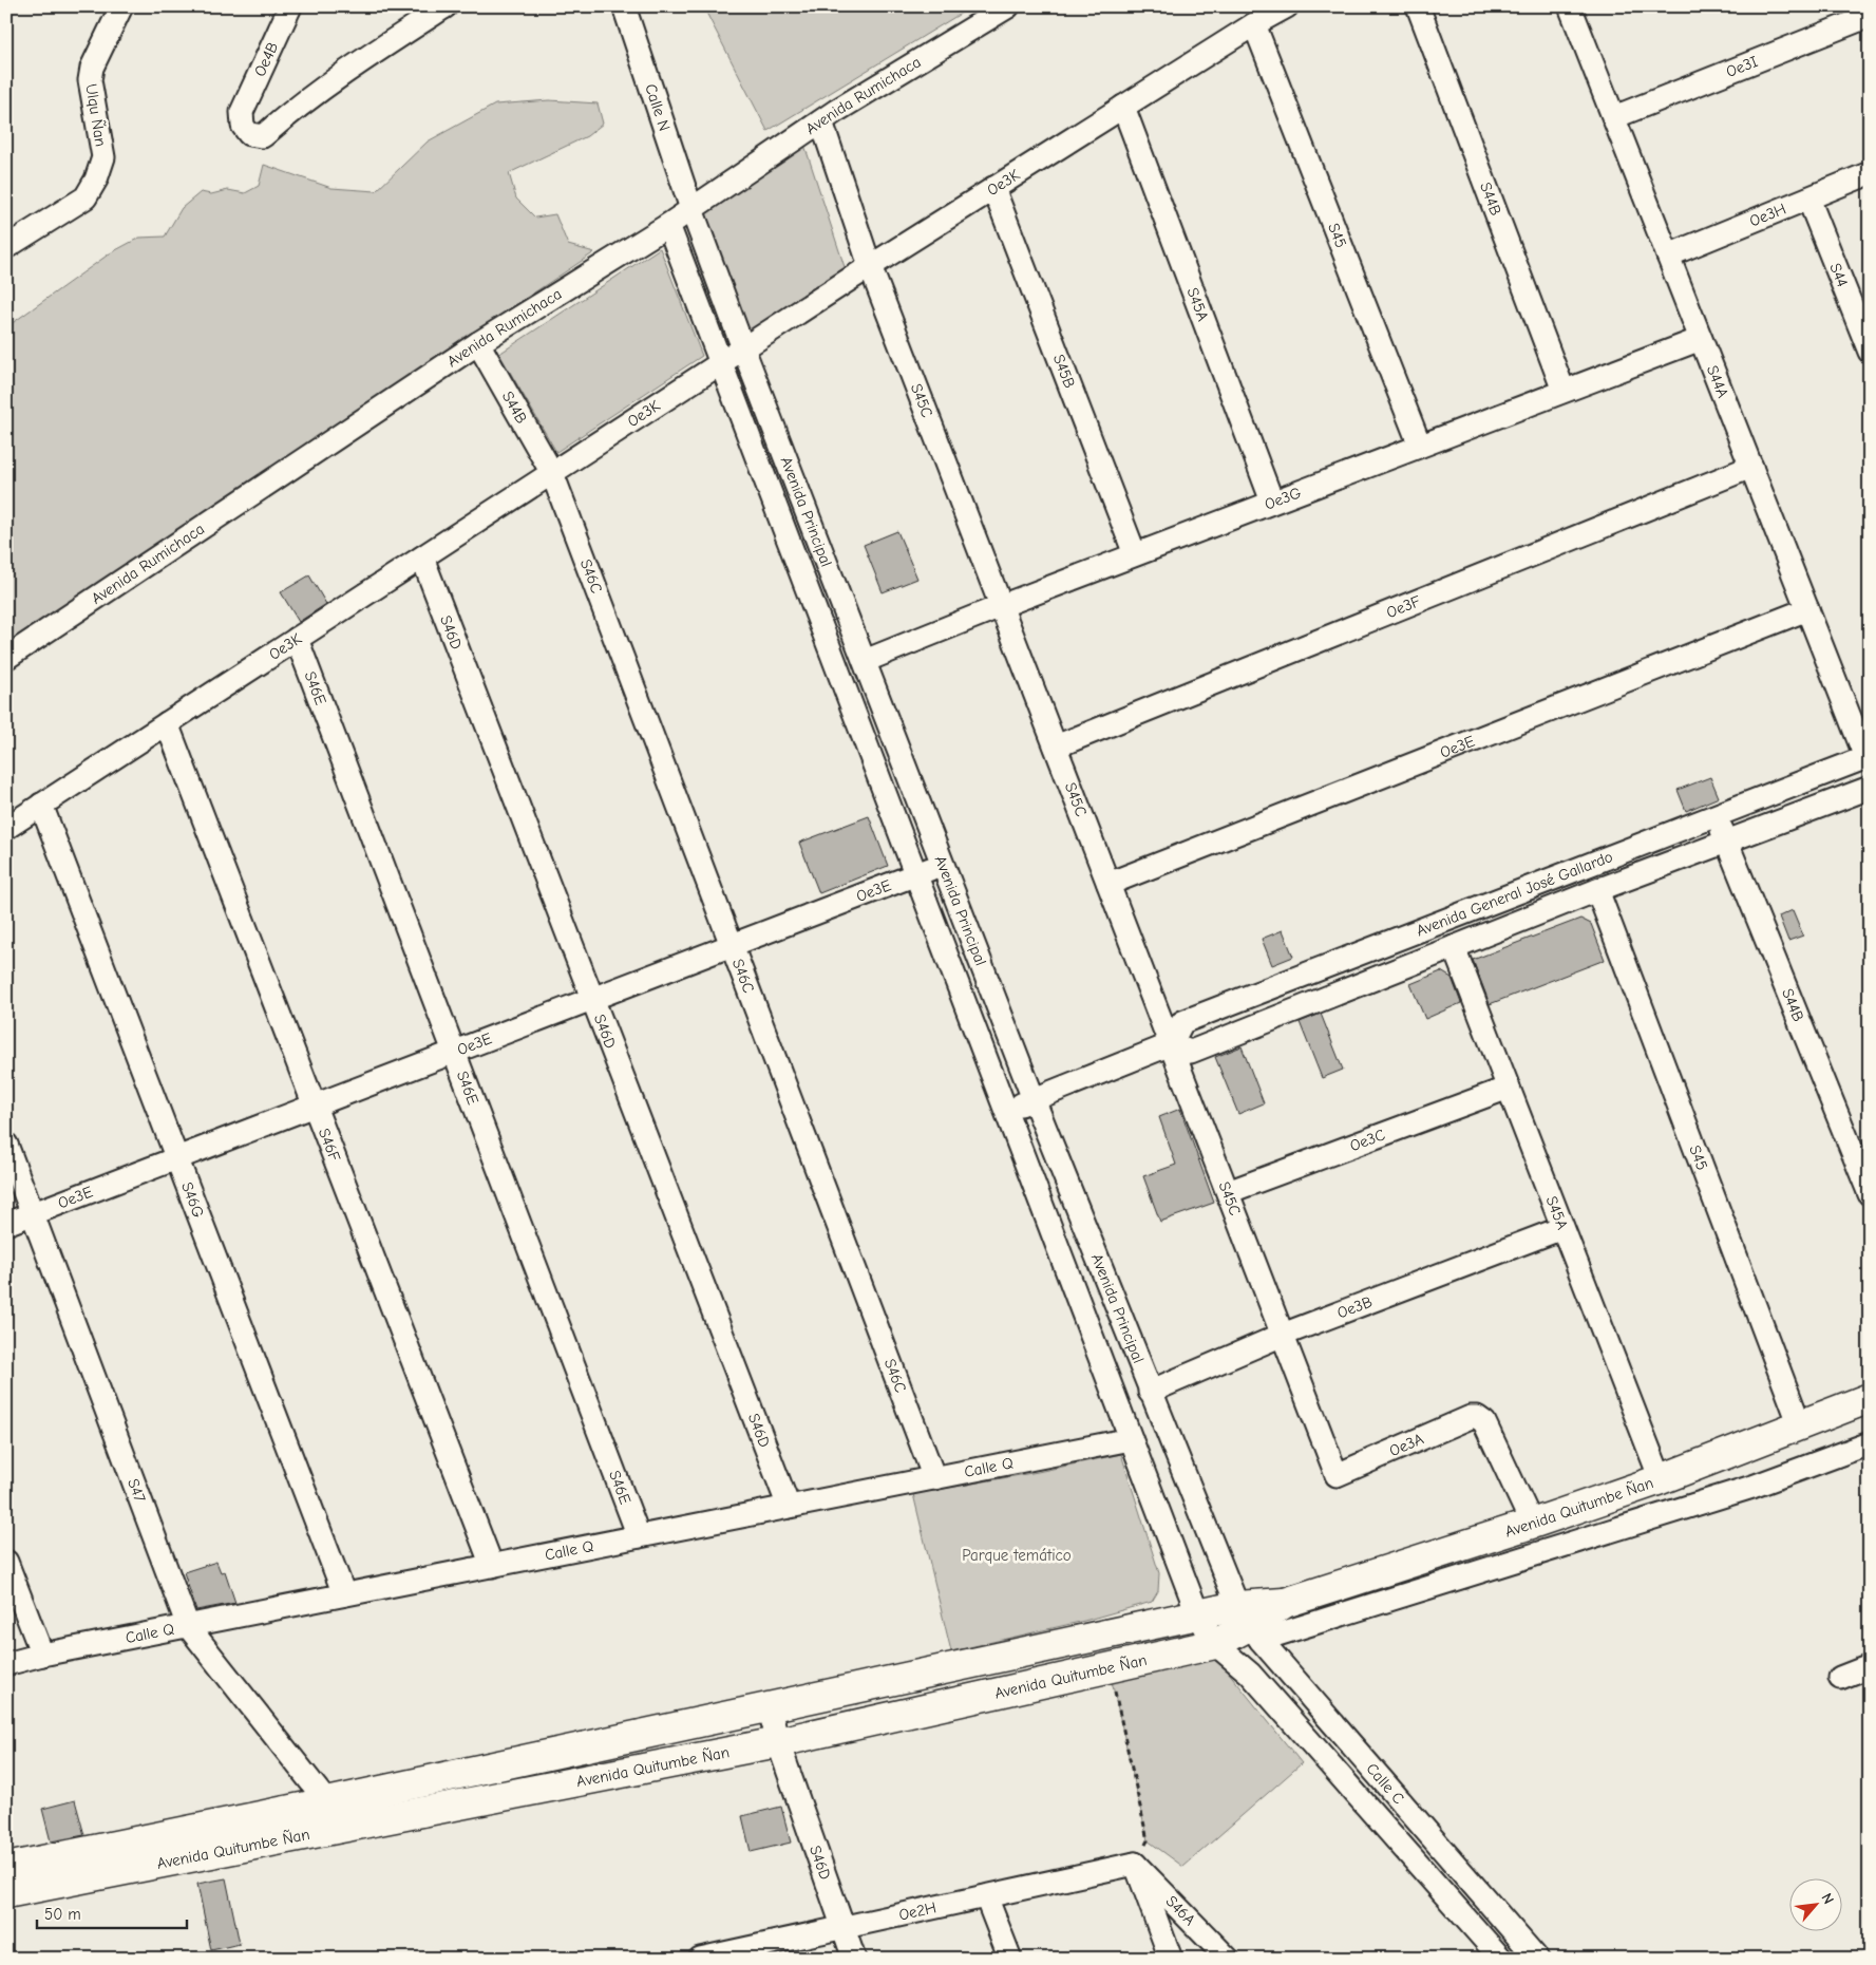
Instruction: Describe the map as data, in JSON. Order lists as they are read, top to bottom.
{
  "streets": {
    "street": [
      "Oe4B",
      "Oe3I",
      "Avenida Rumichaca",
      "Calle N",
      "Ulqu Ñan",
      "Oe3K",
      "S44B",
      "Oe3H",
      "S45",
      "S44",
      "S45A",
      "S45B",
      "S44A",
      "S45C",
      "Oe3G",
      "Avenida Principal",
      "S46C",
      "Oe3F",
      "S46D",
      "S46E",
      "Oe3E",
      "Avenida General José Gallardo",
      "Oe3C",
      "S46F",
      "S46G",
      "Oe3B",
      "Oe3A",
      "Calle Q",
      "S47",
      "Avenida Quitumbe Ñan",
      "Calle C",
      "Oe2H",
      "S46A"
    ]
  },
  "crossings": [
    ["Oe3I", "S44A"],
    ["Avenida Rumichaca", "Calle N"],
    ["Avenida Rumichaca", "S44B"],
    ["Avenida Rumichaca", "S45C"],
    ["Avenida Rumichaca", "Avenida Principal"],
    ["Calle N", "Avenida Principal"],
    ["Oe3K", "S44B"],
    ["Oe3K", "S45"],
    ["Oe3K", "S45A"],
    ["Oe3K", "S45B"],
    ["Oe3K", "S45C"],
    ["Oe3K", "Avenida Principal"],
    ["Oe3K", "S46C"],
    ["Oe3K", "S46D"],
    ["Oe3K", "S46E"],
    ["Oe3K", "S46F"],
    ["Oe3K", "S46G"],
    ["S44B", "Oe3G"],
    ["S44B", "S46C"],
    ["S44B", "Avenida General José Gallardo"],
    ["Oe3H", "S44"],
    ["Oe3H", "S44A"],
    ["S45", "Oe3G"],
    ["S45", "Avenida General José Gallardo"],
    ["S45", "Avenida Quitumbe Ñan"],
    ["S45A", "Oe3G"],
    ["S45A", "Avenida General José Gallardo"],
    ["S45A", "Oe3C"],
    ["S45A", "Oe3B"],
    ["S45A", "Avenida Quitumbe Ñan"],
    ["S45B", "Oe3G"],
    ["S44A", "Oe3G"],
    ["S44A", "Oe3F"],
    ["S44A", "Oe3E"],
    ["S44A", "Avenida General José Gallardo"],
    ["S45C", "Oe3G"],
    ["S45C", "Oe3F"],
    ["S45C", "Oe3E"],
    ["S45C", "Avenida General José Gallardo"],
    ["S45C", "Oe3C"],
    ["S45C", "Oe3B"],
    ["S45C", "Oe3A"],
    ["Oe3G", "Avenida Principal"],
    ["Avenida Principal", "Oe3E"],
    ["Avenida Principal", "Oe3B"],
    ["Avenida Principal", "Calle Q"],
    ["Avenida Principal", "Avenida Quitumbe Ñan"],
    ["Avenida Principal", "Calle C"],
    ["S46C", "Oe3E"],
    ["S46C", "Calle Q"],
    ["S46D", "Oe3E"],
    ["S46D", "Calle Q"],
    ["S46D", "Avenida Quitumbe Ñan"],
    ["S46D", "Oe2H"],
    ["S46E", "Oe3E"],
    ["S46E", "Calle Q"],
    ["Oe3E", "S46F"],
    ["Oe3E", "S46G"],
    ["Oe3E", "S47"],
    ["S46F", "Calle Q"],
    ["S46G", "Calle Q"],
    ["Oe3A", "Avenida Quitumbe Ñan"],
    ["Calle Q", "S47"],
    ["S47", "Avenida Quitumbe Ñan"],
    ["Avenida Quitumbe Ñan", "Calle C"],
    ["Oe2H", "S46A"]
  ],
  "parks": ["Parque temático"],
  "scale_bar": "50 m",
  "north": "top right"
}
